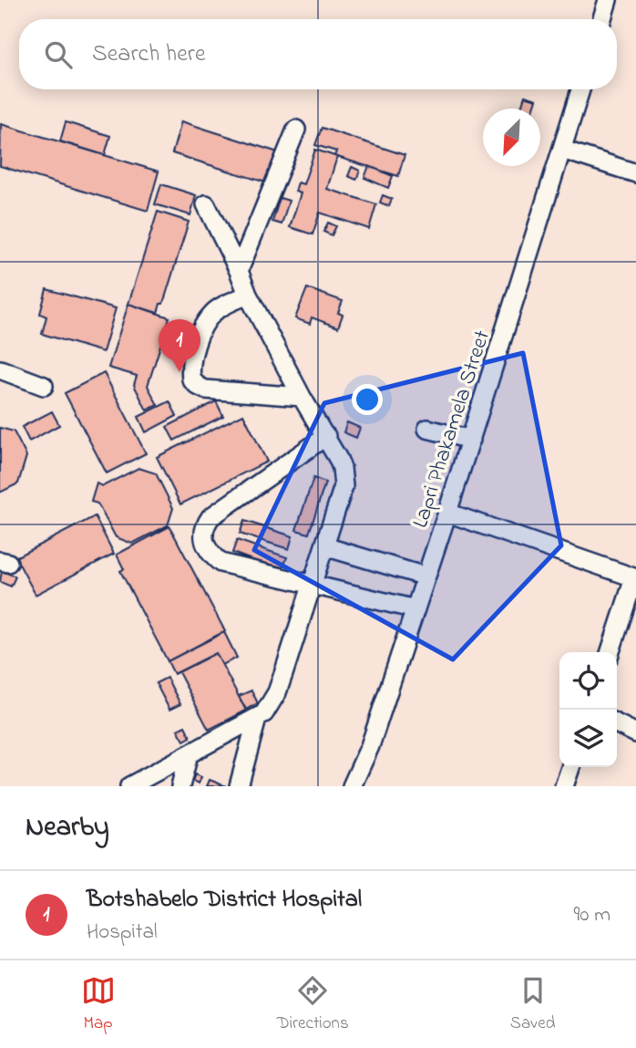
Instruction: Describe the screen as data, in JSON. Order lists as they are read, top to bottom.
{
  "streets": {
    "street": ["Lapri Phakamela Street"]
  },
  "north": "bottom left",
  "page": {
    "search": "Search here",
    "pins": "1",
    "heading": "Nearby",
    "list": [
      {
        "mark": "1",
        "name": "Botshabelo District Hospital",
        "note": "Hospital",
        "value": "90 m"
      }
    ],
    "nav": ["Map", "Directions", "Saved"]
  }
}
